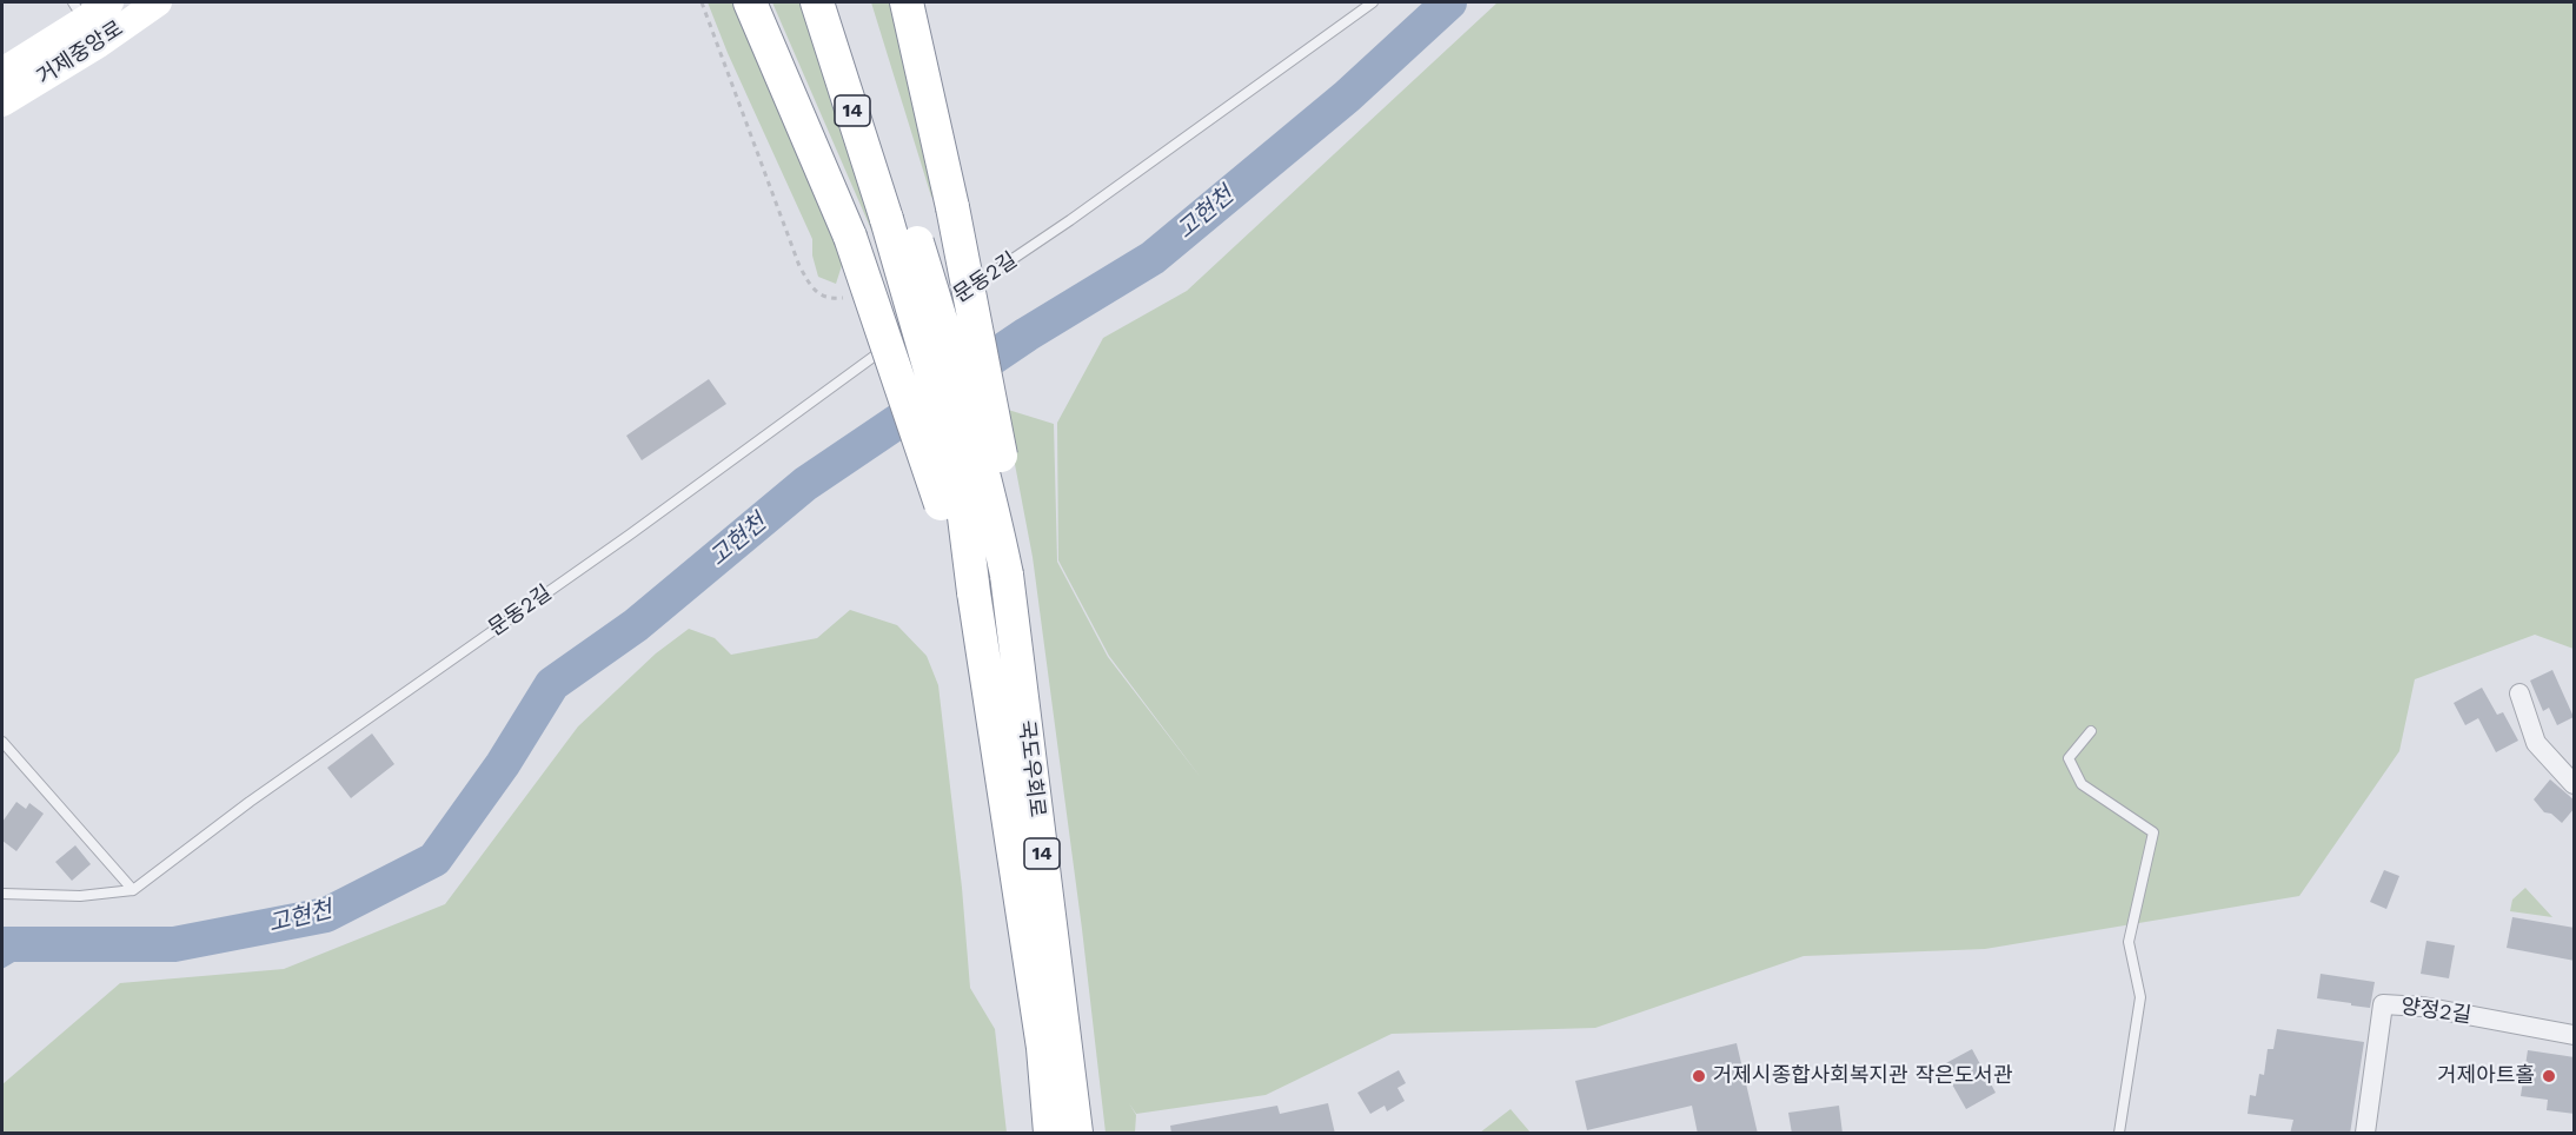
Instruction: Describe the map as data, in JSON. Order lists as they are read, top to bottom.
{
  "streets": {
    "highway": ["14", "국도우회로"],
    "main road": ["거제중앙로"],
    "street": ["양정2길"],
    "lane": ["문동2길"]
  },
  "crossings": [
    ["14", "국도우회로"]
  ],
  "water": ["고현천"],
  "places": ["거제시종합사회복지관 작은도서관", "거제아트홀"]
}
